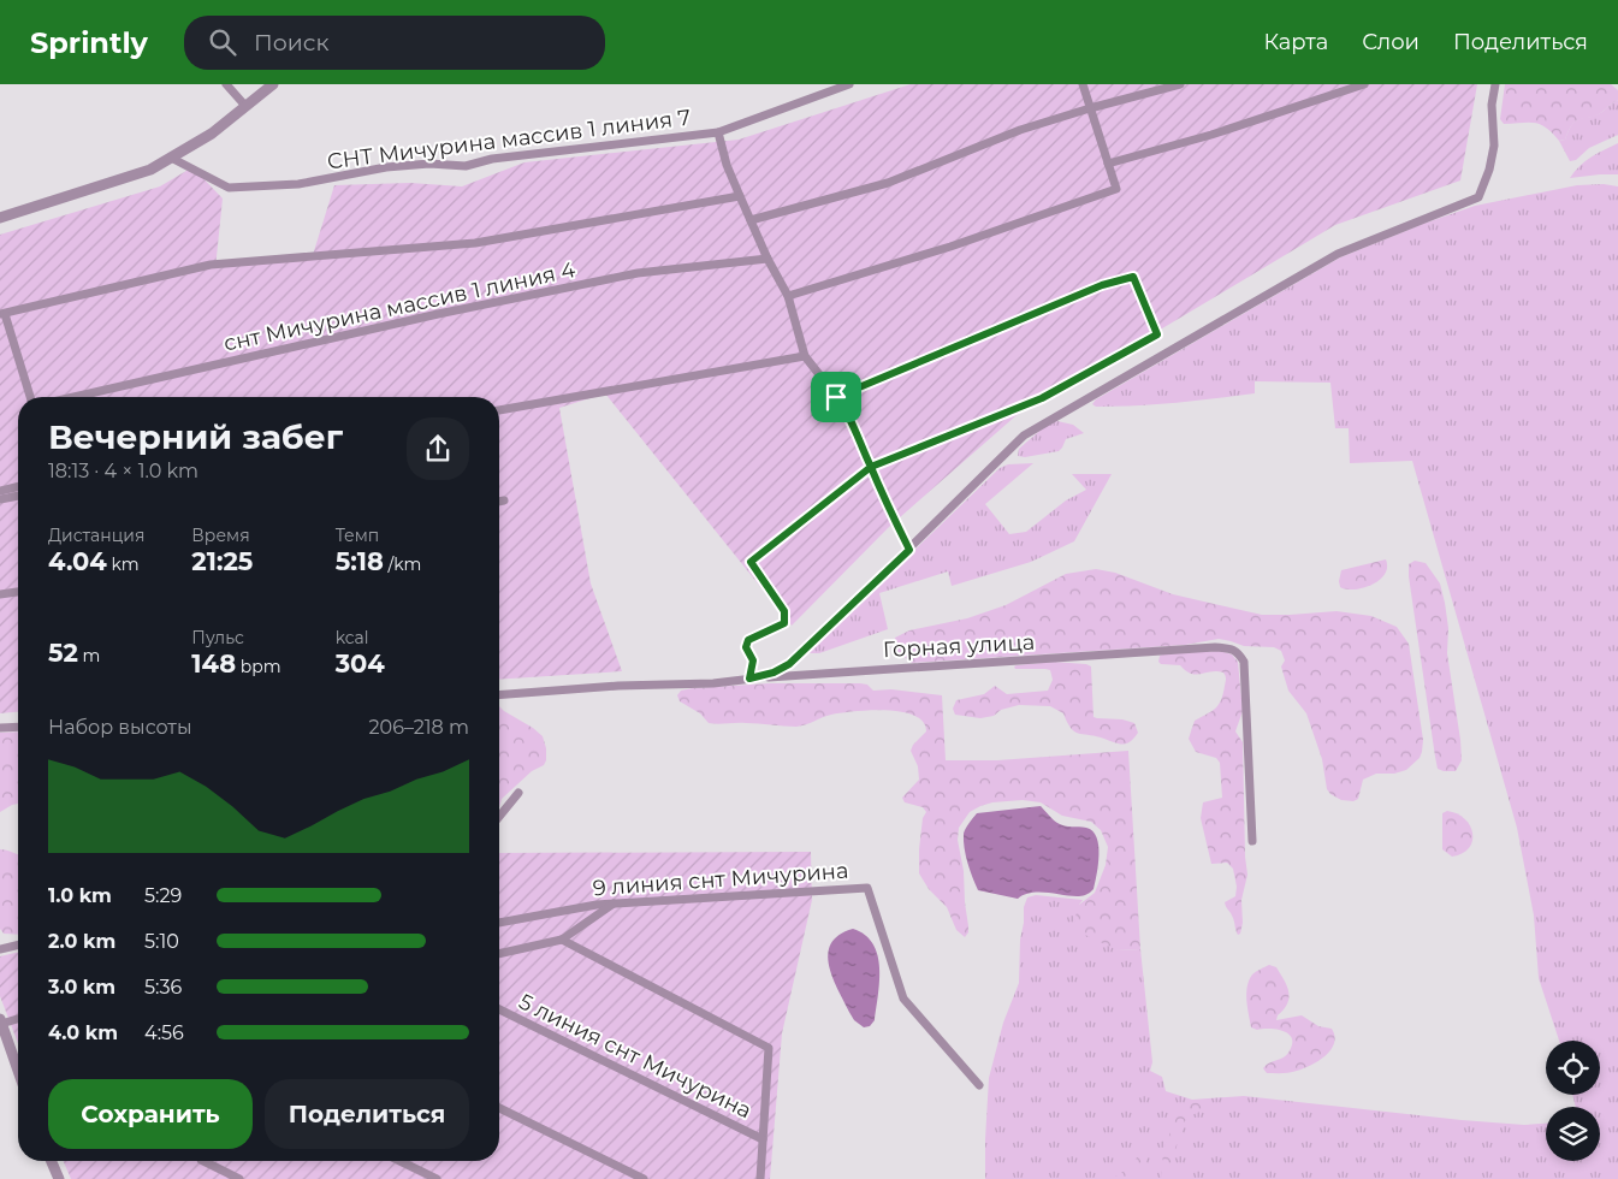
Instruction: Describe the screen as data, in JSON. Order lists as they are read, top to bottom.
{
  "streets": {
    "street": [
      "СНТ Мичурина массив 1 линия 7",
      "снт Мичурина массив 1 линия 4",
      "Горная улица",
      "9 линия снт Мичурина",
      "5 линия снт Мичурина"
    ]
  },
  "page": {
    "header": "Sprintly",
    "search": "Поиск",
    "nav": ["Карта", "Слои", "Поделиться"],
    "heading": ["Вечерний забег", "18:13 · 4 × 1.0 km"],
    "stats": [
      ["Дистанция", "4.04 km"],
      ["Время", "21:25"],
      ["Темп", "5:18 /km"],
      ["52 m"],
      ["Пульс", "148 bpm"],
      ["kcal", "304"]
    ],
    "chart": ["Набор высоты", "206–218 m"],
    "list": [
      {
        "name": "1.0 km",
        "note": "5:29"
      },
      {
        "name": "2.0 km",
        "note": "5:10"
      },
      {
        "name": "3.0 km",
        "note": "5:36"
      },
      {
        "name": "4.0 km",
        "note": "4:56"
      }
    ],
    "buttons": ["Сохранить", "Поделиться"]
  }
}
